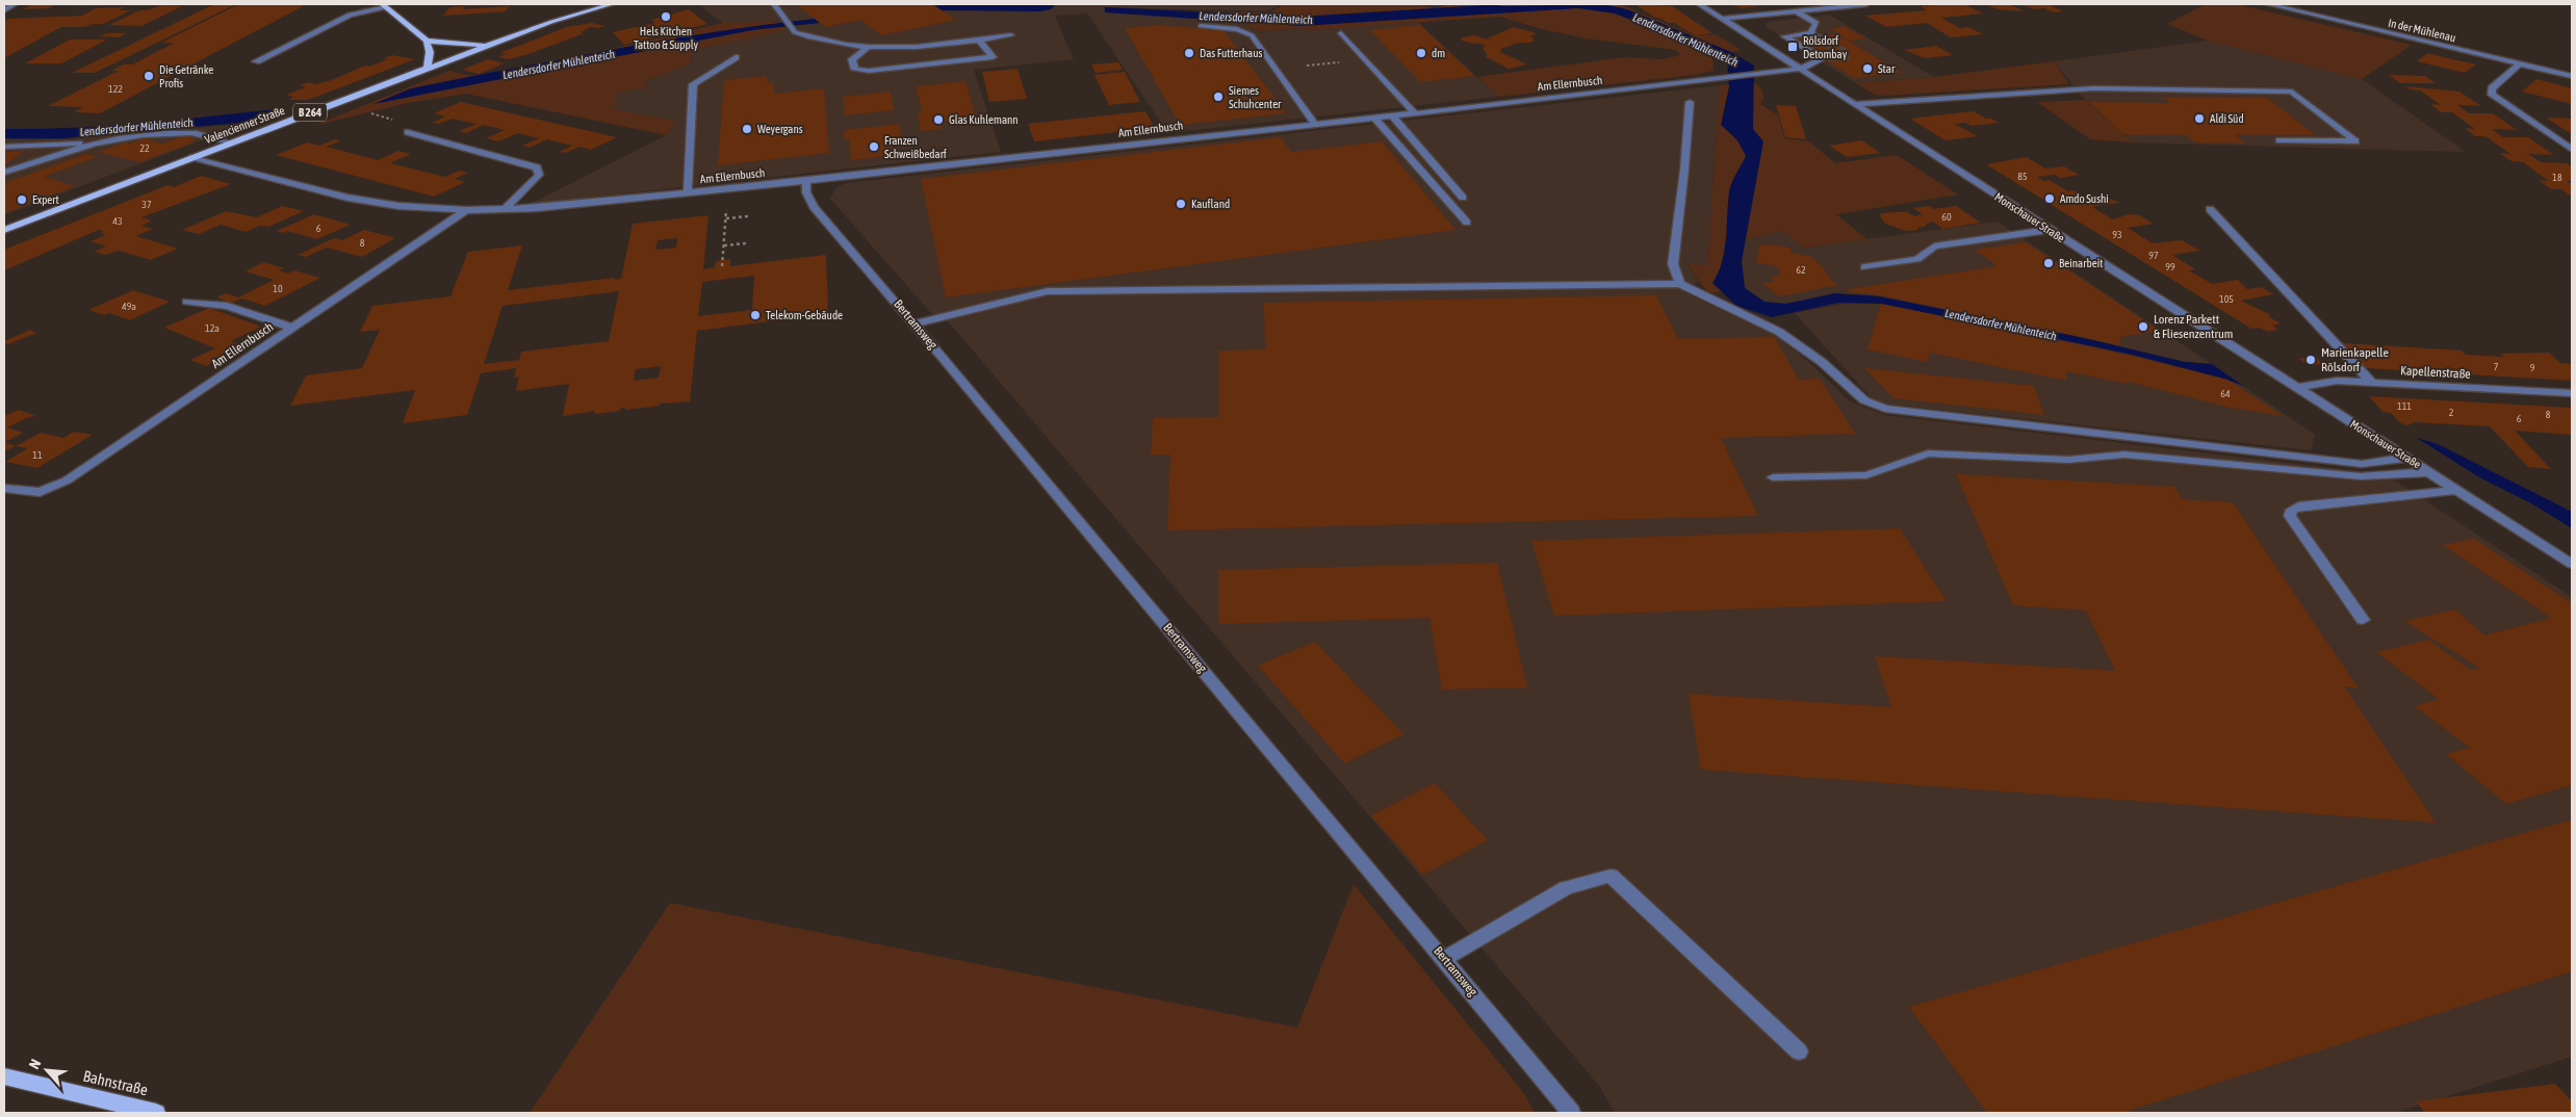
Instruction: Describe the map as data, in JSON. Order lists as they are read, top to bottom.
{
  "streets": {
    "main road": ["B 264", "Valencienner Straße", "Bahnstraße"],
    "street": [
      "In der Mühlenau",
      "Am Ellernbusch",
      "Monschauer Straße",
      "Bertramsweg",
      "Kapellenstraße"
    ]
  },
  "crossings": [
    ["Am Ellernbusch", "Valencienner Straße"],
    ["Am Ellernbusch", "Monschauer Straße"],
    ["Am Ellernbusch", "Bertramsweg"],
    ["B 264", "Valencienner Straße"],
    ["Monschauer Straße", "Kapellenstraße"]
  ],
  "water": ["Lendersdorfer Mühlenteich"],
  "places": {
    "other": [
      "Hels Kitchen Tattoo & Supply",
      "Das Futterhaus",
      "dm",
      "Star",
      "Die Getränke Profis",
      "Siemes Schuhcenter",
      "Aldi Süd",
      "Glas Kuhlemann",
      "Weyergans",
      "Franzen Schweißbedarf",
      "Amdo Sushi",
      "Expert",
      "Kaufland",
      "Beinarbeit",
      "Telekom-Gebäude",
      "Lorenz Parkett & Fliesenzentrum",
      "Marienkapelle Rölsdorf"
    ],
    "transit": ["Rölsdorf Detombay"]
  },
  "house_numbers": [
    "122",
    "22",
    "85",
    "18",
    "37",
    "60",
    "43",
    "6",
    "93",
    "8",
    "97",
    "99",
    "62",
    "10",
    "105",
    "49a",
    "12a",
    "7",
    "9",
    "64",
    "111",
    "2",
    "8",
    "6",
    "11"
  ],
  "north": "top left"
}
